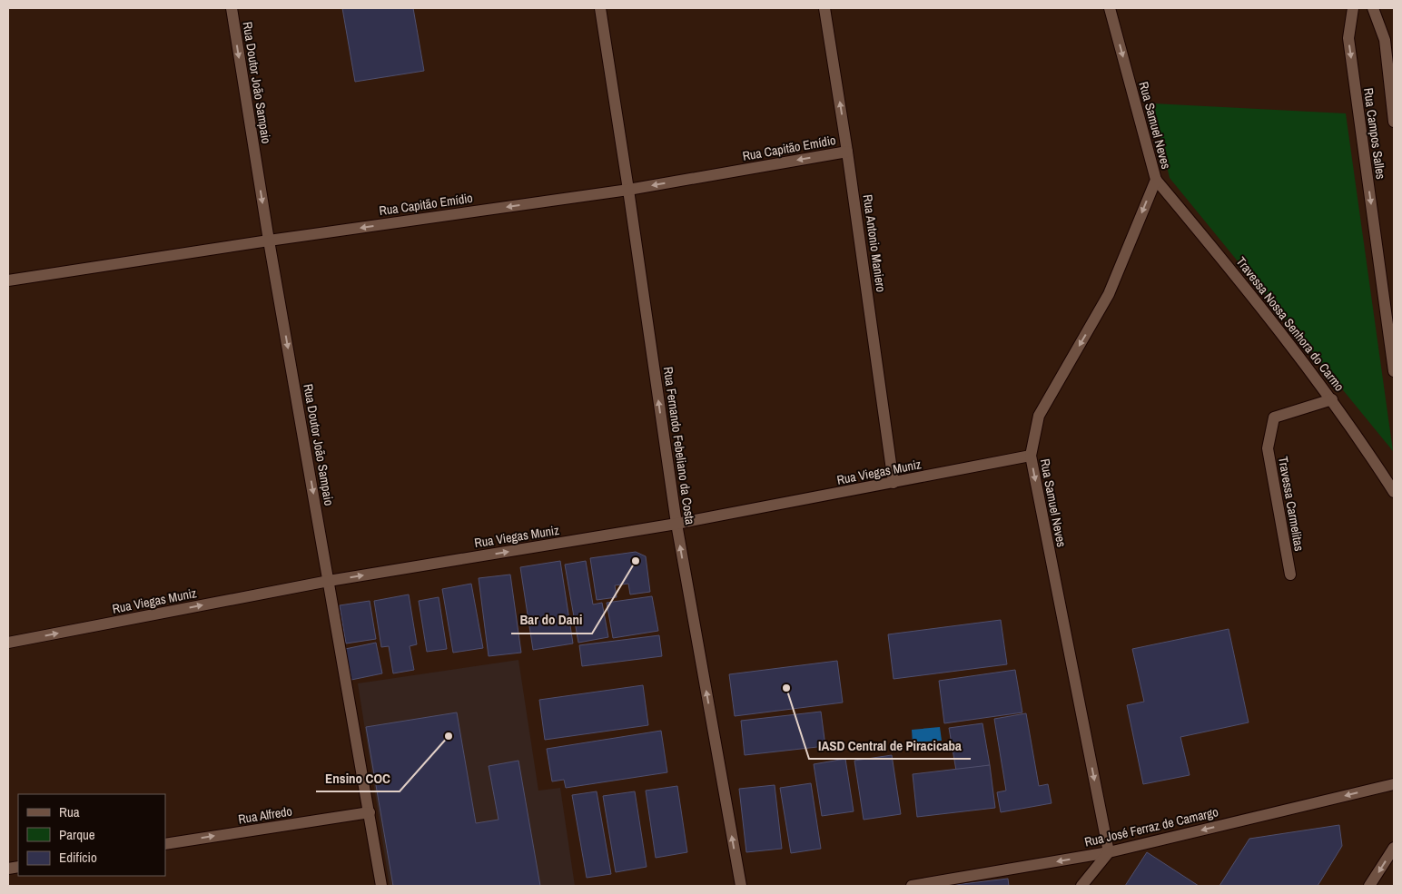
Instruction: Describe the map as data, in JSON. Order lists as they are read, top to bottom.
{
  "streets": {
    "street": [
      "Rua Doutor João Sampaio",
      "Rua Samuel Neves",
      "Rua Campos Salles",
      "Rua Capitão Emídio",
      "Rua Antonio Maniero",
      "Travessa Nossa Senhora do Carmo",
      "Rua Fernando Febeliano da Costa",
      "Rua Viegas Muniz",
      "Travessa Carmelitas",
      "Rua Alfredo",
      "Rua José Ferraz de Camargo"
    ]
  },
  "crossings": [
    ["Rua Doutor João Sampaio", "Rua Capitão Emídio"],
    ["Rua Doutor João Sampaio", "Rua Viegas Muniz"],
    ["Rua Doutor João Sampaio", "Rua Alfredo"],
    ["Rua Samuel Neves", "Travessa Nossa Senhora do Carmo"],
    ["Rua Samuel Neves", "Rua Viegas Muniz"],
    ["Rua Samuel Neves", "Rua José Ferraz de Camargo"],
    ["Rua Capitão Emídio", "Rua Antonio Maniero"],
    ["Rua Capitão Emídio", "Rua Fernando Febeliano da Costa"],
    ["Rua Antonio Maniero", "Rua Viegas Muniz"],
    ["Travessa Nossa Senhora do Carmo", "Travessa Carmelitas"],
    ["Rua Fernando Febeliano da Costa", "Rua Viegas Muniz"]
  ],
  "one_way": [
    "Rua Doutor João Sampaio",
    "Rua Samuel Neves",
    "Rua Capitão Emídio",
    "Rua Fernando Febeliano da Costa",
    "Rua Viegas Muniz",
    "Rua Alfredo",
    "Rua José Ferraz de Camargo"
  ],
  "places": ["Bar do Dani", "IASD Central de Piracicaba", "Ensino COC"],
  "legend": ["Rua", "Parque", "Edifício"]
}
